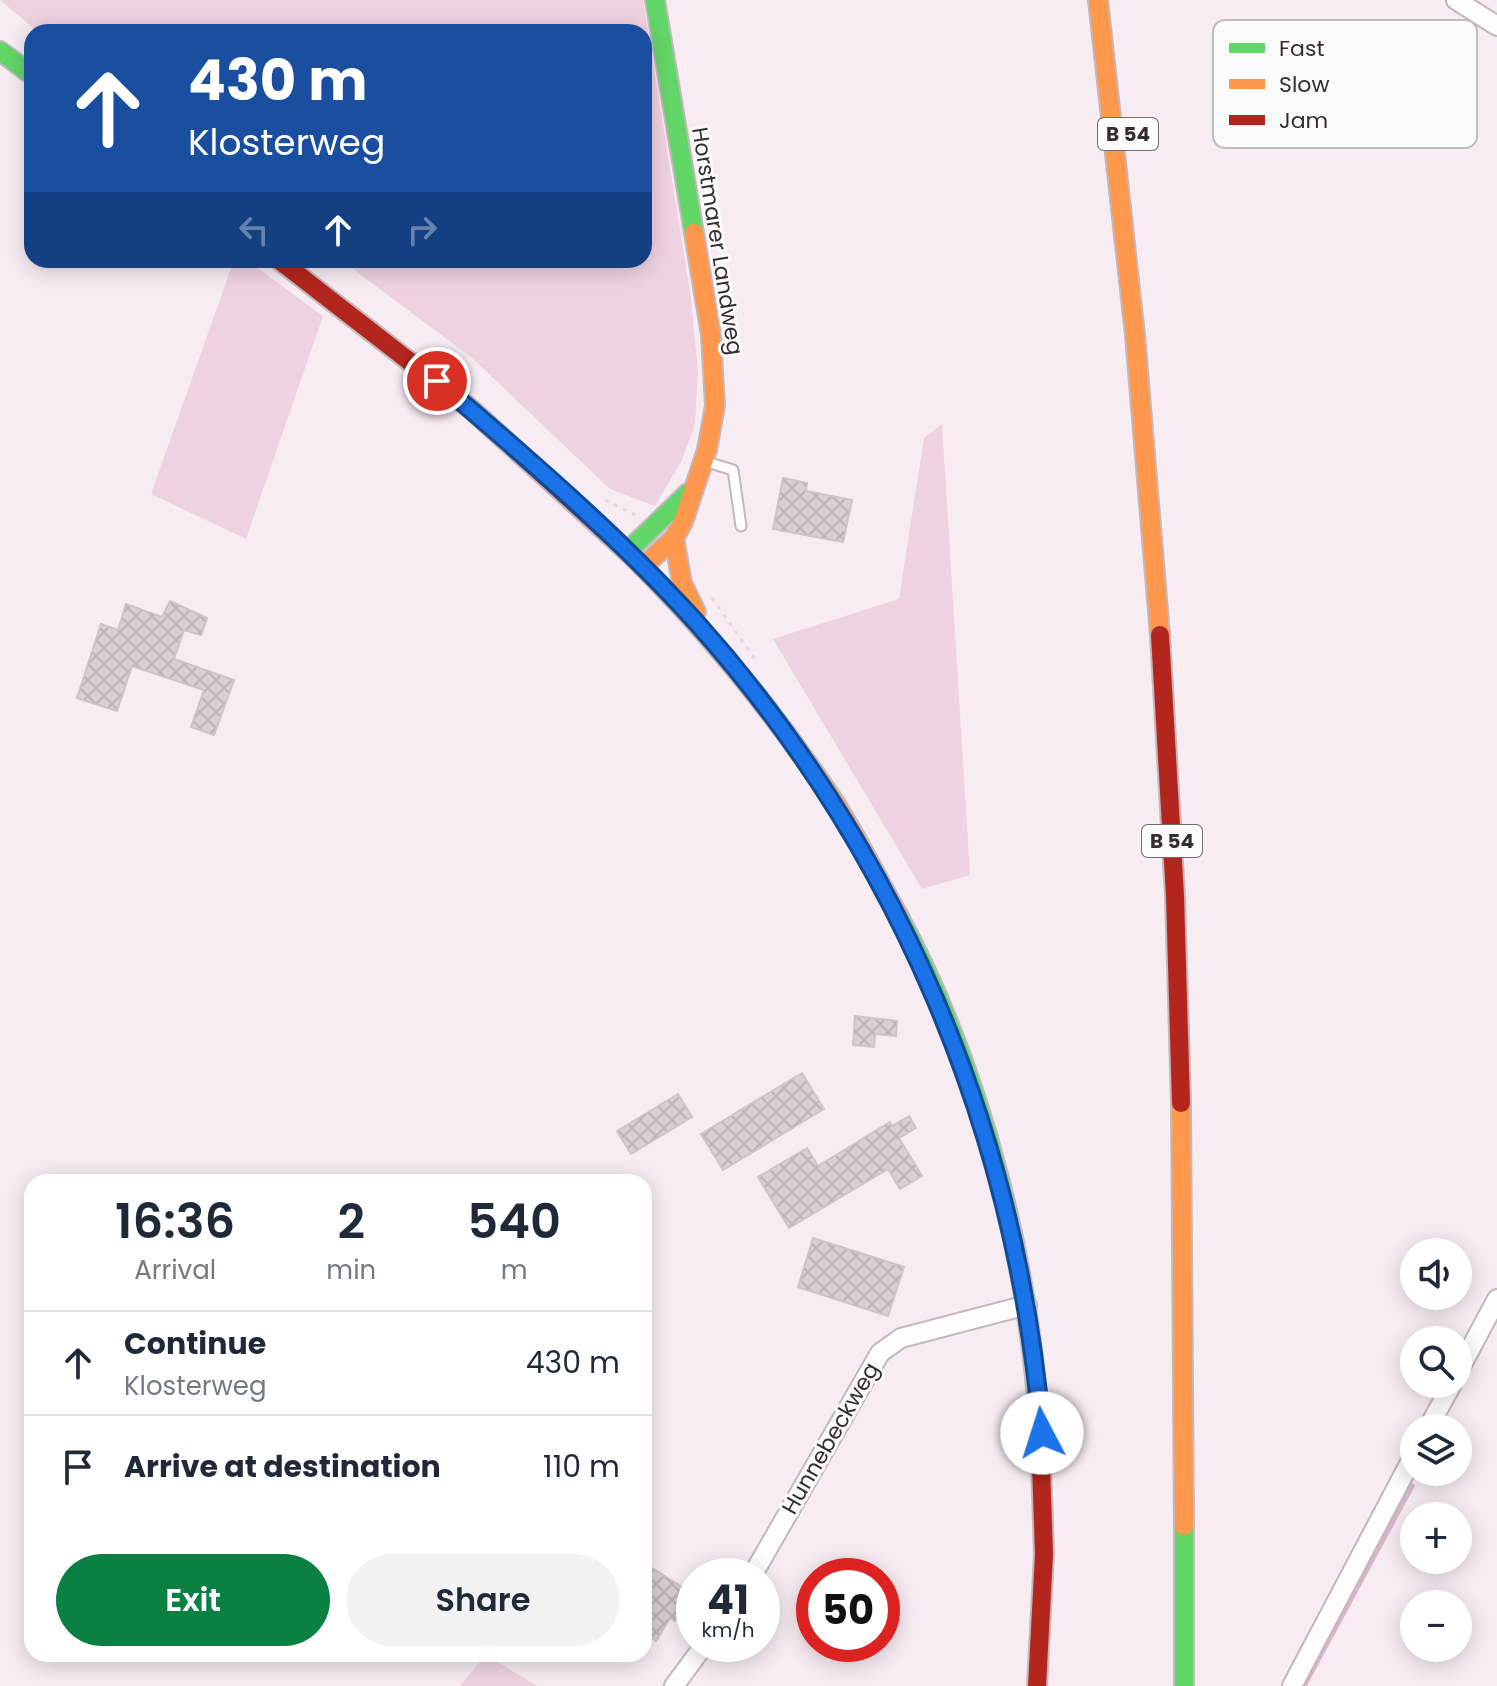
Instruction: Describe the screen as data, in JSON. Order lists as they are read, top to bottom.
{
  "streets": {
    "main road": ["B 54", "Horstmarer Landweg"],
    "street": ["Hunnebeckweg"]
  },
  "legend": ["Fast", "Slow", "Jam"],
  "page": {
    "turn": ["430 m", "Klosterweg"],
    "eta": [
      "16:36",
      "Arrival",
      "2",
      "min",
      "540",
      "m"
    ],
    "map_buttons": ["+", "−"],
    "list": [
      {
        "name": "Continue",
        "note": "Klosterweg",
        "value": "430 m"
      },
      {
        "name": "Arrive at destination",
        "value": "110 m"
      }
    ],
    "buttons": ["Exit", "Share"],
    "speed": "41 km/h",
    "limit": "50"
  }
}
